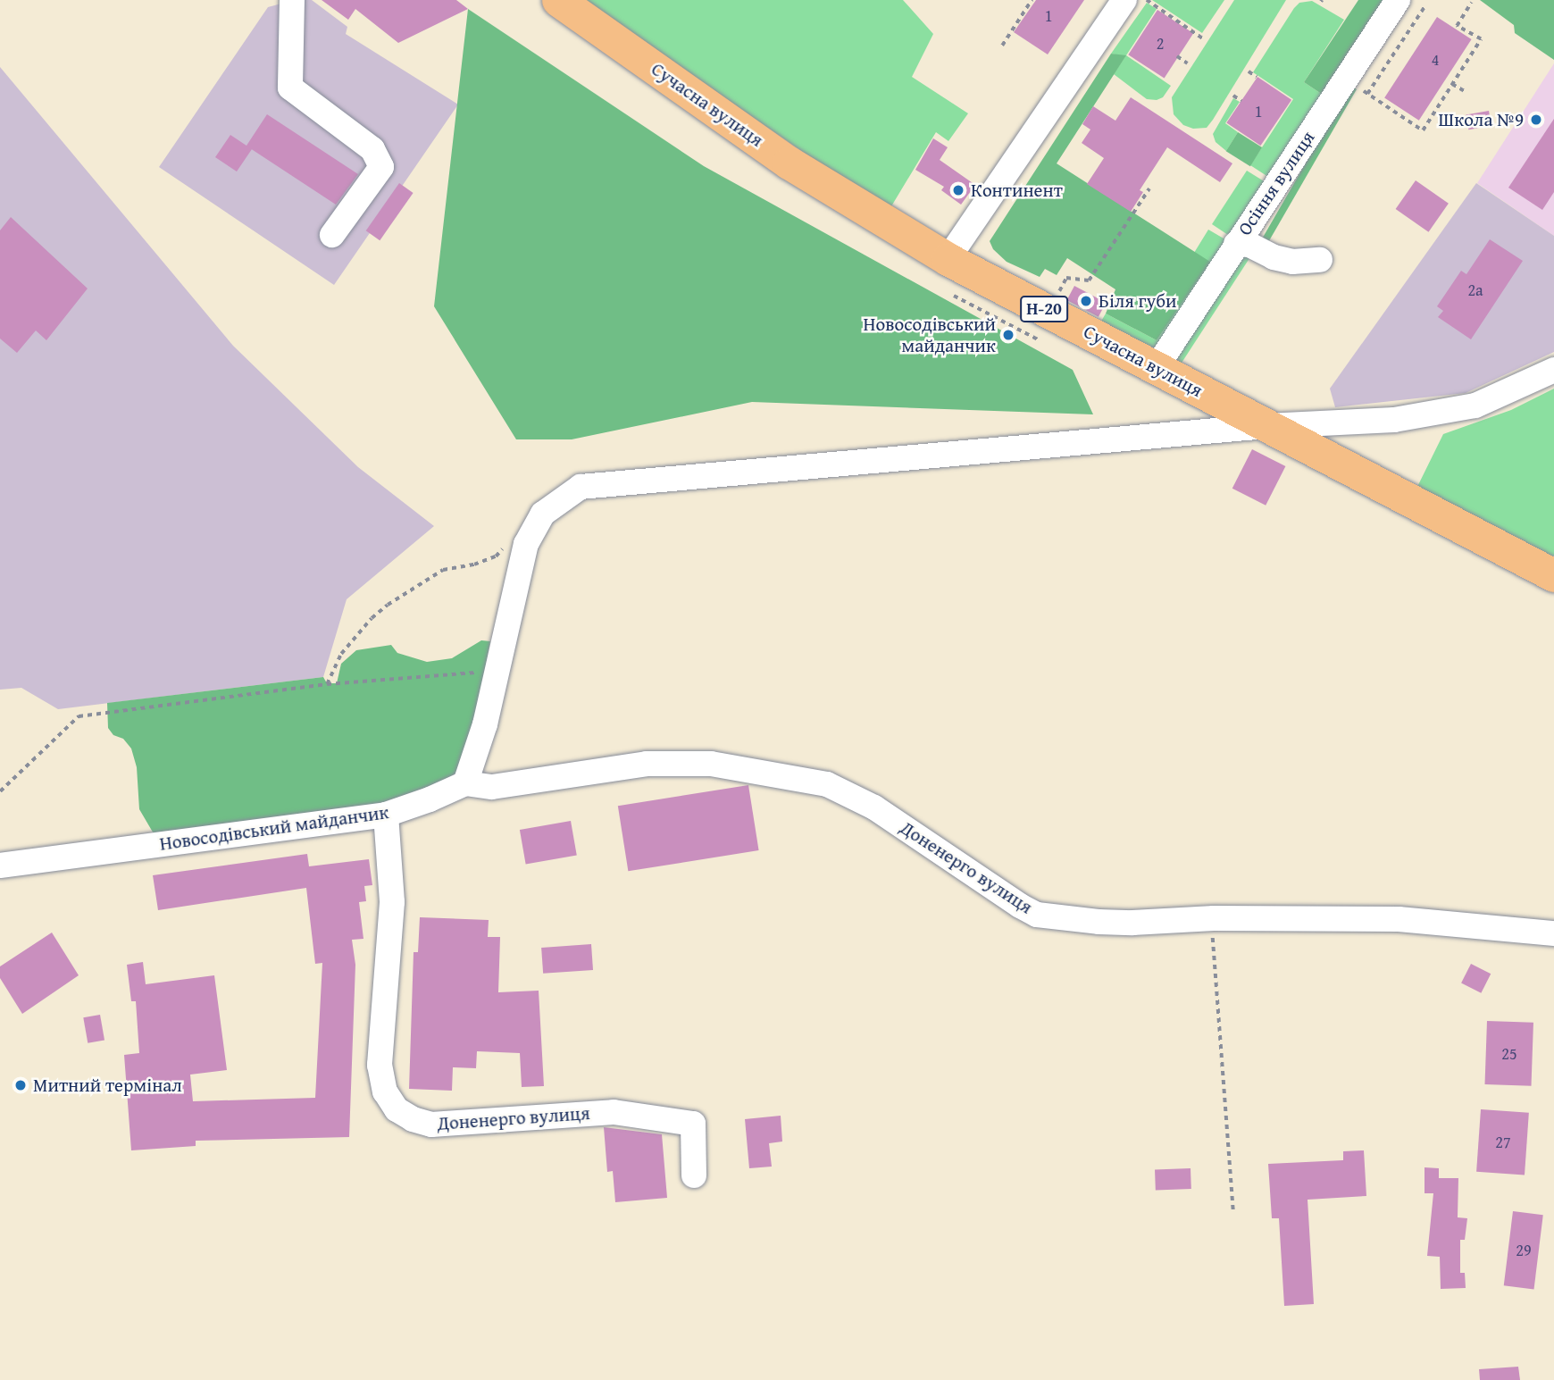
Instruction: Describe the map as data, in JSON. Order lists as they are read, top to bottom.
{
  "streets": {
    "main road": ["Сучасна вулиця", "Н-20"],
    "street": ["Осіння вулиця", "Новосодівський майданчик", "Доненерго вулиця"]
  },
  "crossings": [
    ["Сучасна вулиця", "Осіння вулиця"],
    ["Новосодівський майданчик", "Доненерго вулиця"]
  ],
  "places": [
    "Школа №9",
    "Континент",
    "Біля губи",
    "Новосодівський майданчик",
    "Митний термінал"
  ],
  "house_numbers": [
    "1",
    "2",
    "4",
    "1",
    "2а",
    "25",
    "27",
    "29"
  ]
}
